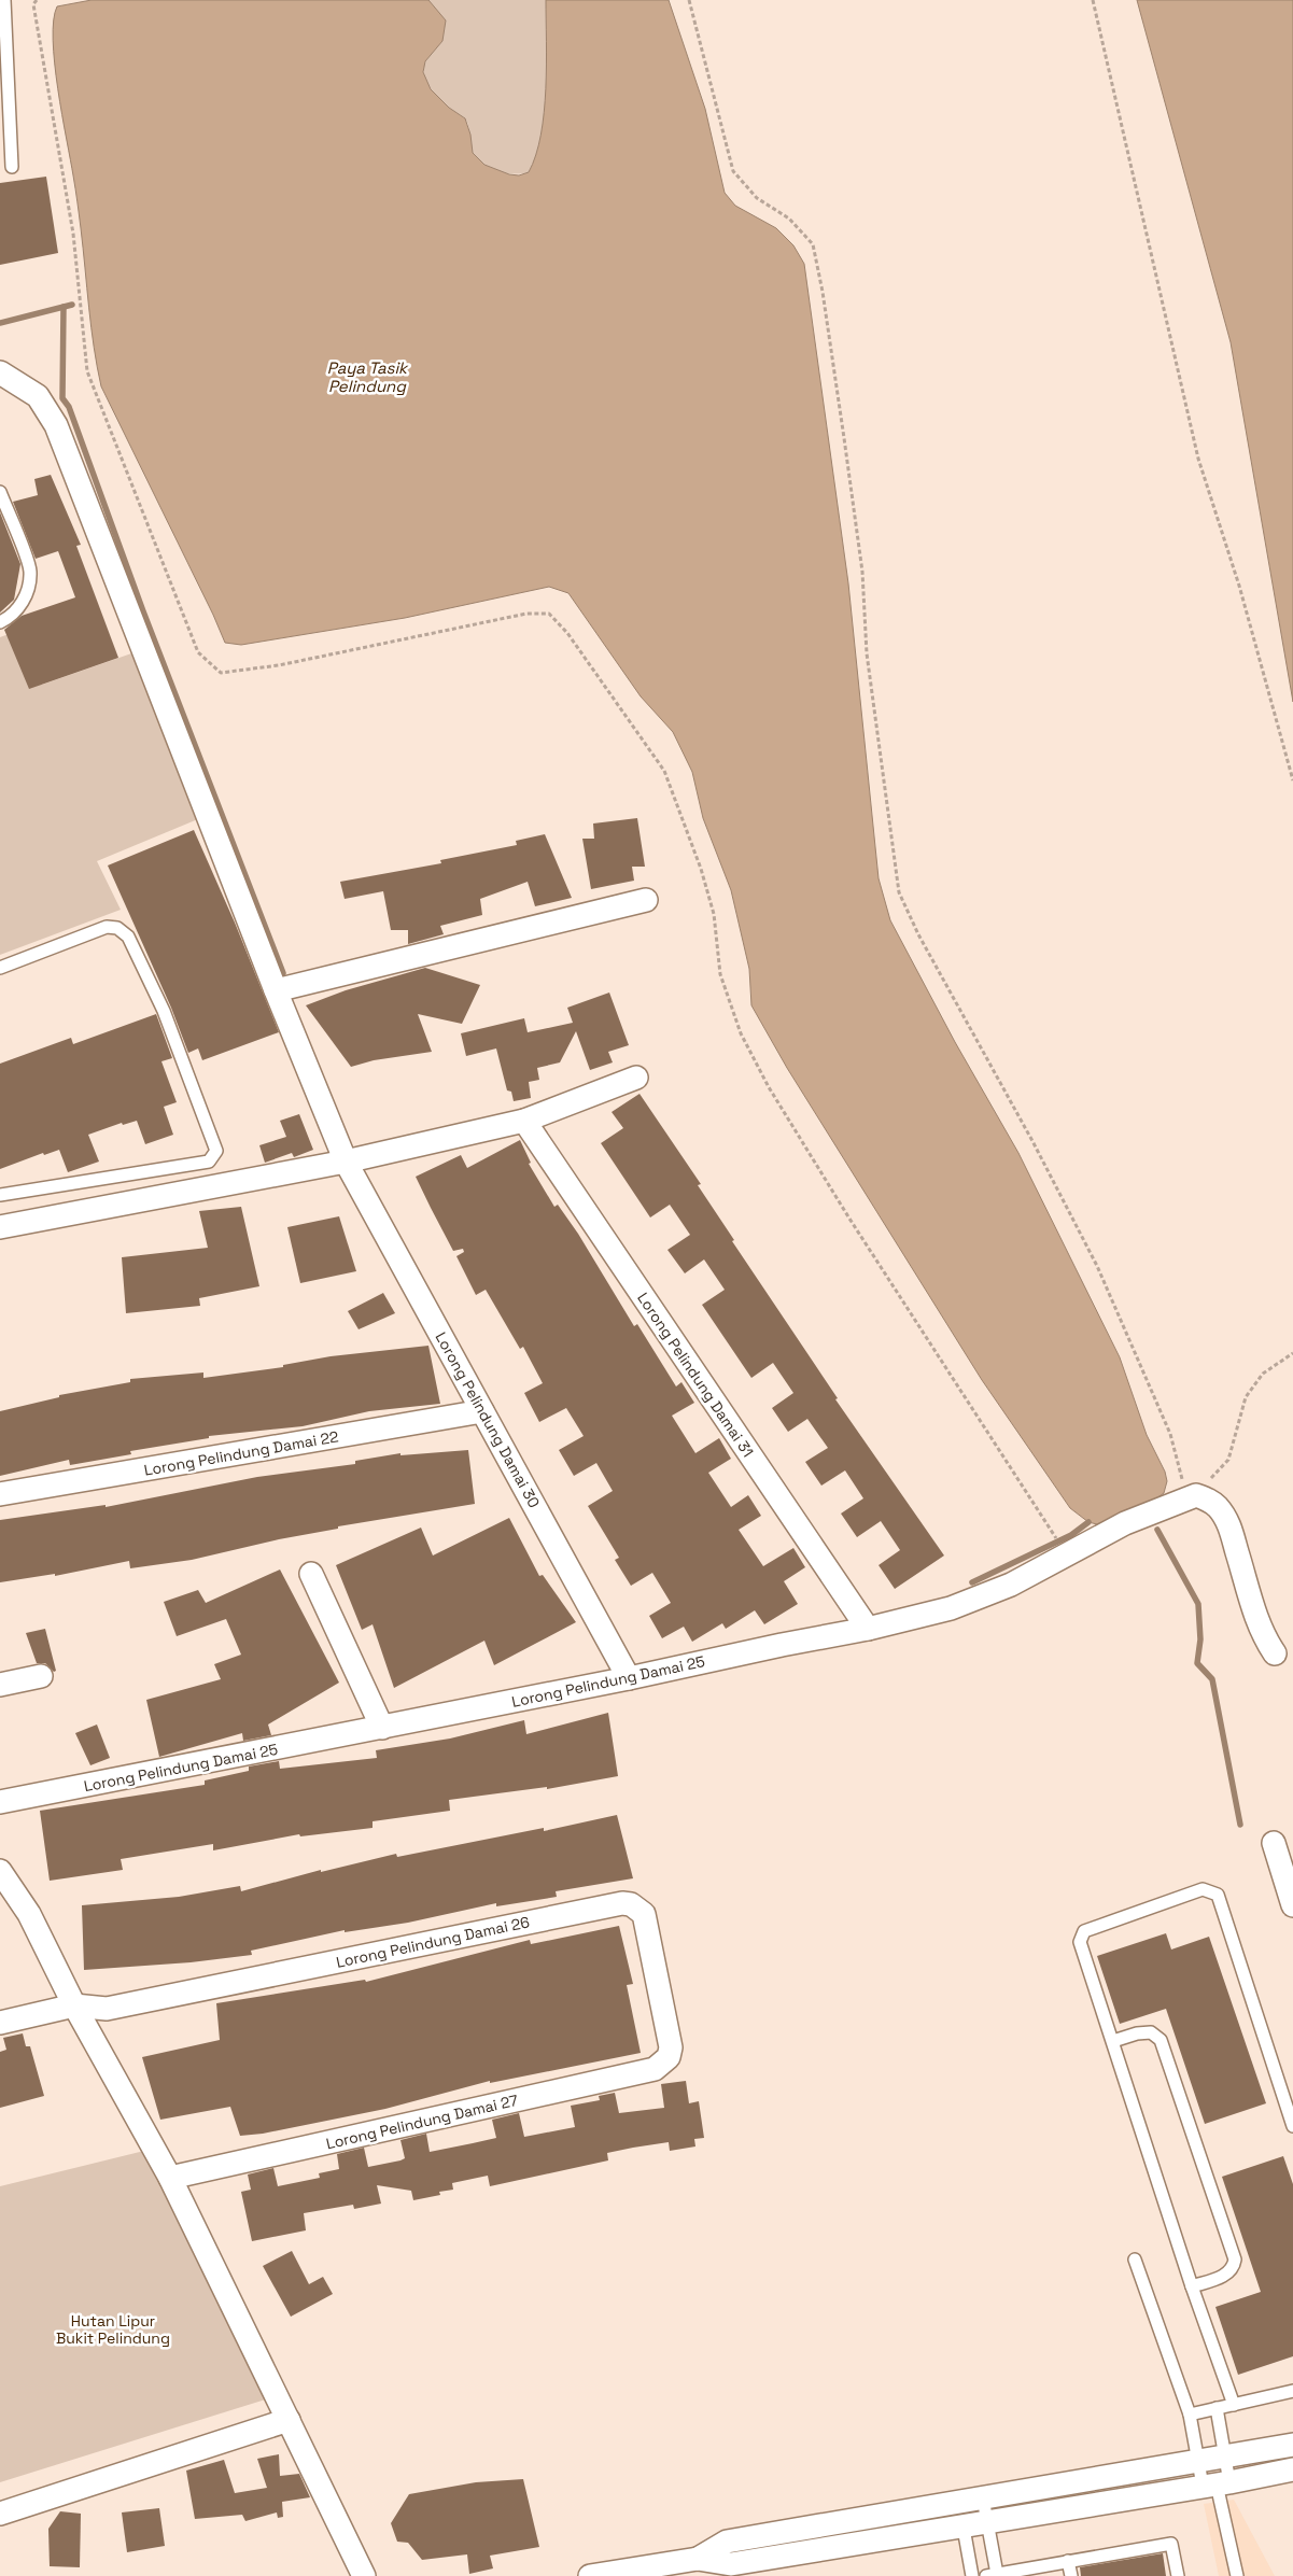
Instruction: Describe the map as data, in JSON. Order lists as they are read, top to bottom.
{
  "streets": {
    "street": [
      "Lorong Pelindung Damai 31",
      "Lorong Pelindung Damai 30",
      "Lorong Pelindung Damai 22",
      "Lorong Pelindung Damai 25",
      "Lorong Pelindung Damai 26",
      "Lorong Pelindung Damai 27"
    ]
  },
  "crossings": [
    ["Lorong Pelindung Damai 31", "Lorong Pelindung Damai 25"],
    ["Lorong Pelindung Damai 30", "Lorong Pelindung Damai 22"],
    ["Lorong Pelindung Damai 30", "Lorong Pelindung Damai 25"],
    ["Lorong Pelindung Damai 26", "Lorong Pelindung Damai 27"]
  ],
  "water": ["Paya Tasik Pelindung"],
  "parks": ["Hutan Lipur Bukit Pelindung"]
}
